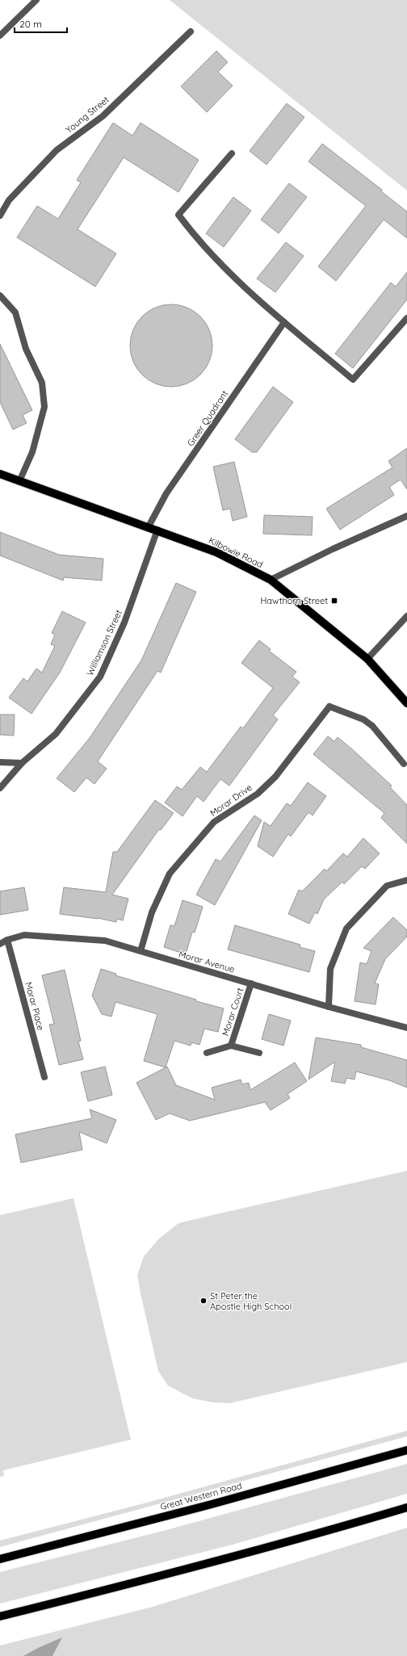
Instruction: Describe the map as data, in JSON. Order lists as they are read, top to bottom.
{
  "streets": {
    "main road": ["Kilbowie Road", "Great Western Road"],
    "street": [
      "Young Street",
      "Greer Quadrant",
      "Williamson Street",
      "Morar Drive",
      "Morar Avenue",
      "Morar Place",
      "Morar Court"
    ]
  },
  "crossings": [
    ["Greer Quadrant", "Kilbowie Road"],
    ["Kilbowie Road", "Williamson Street"],
    ["Morar Drive", "Morar Avenue"],
    ["Morar Avenue", "Morar Place"],
    ["Morar Avenue", "Morar Court"]
  ],
  "places": {
    "transit": ["Hawthorn Street"],
    "other": ["St Peter the Apostle High School"]
  },
  "scale_bar": "20 m"
}
